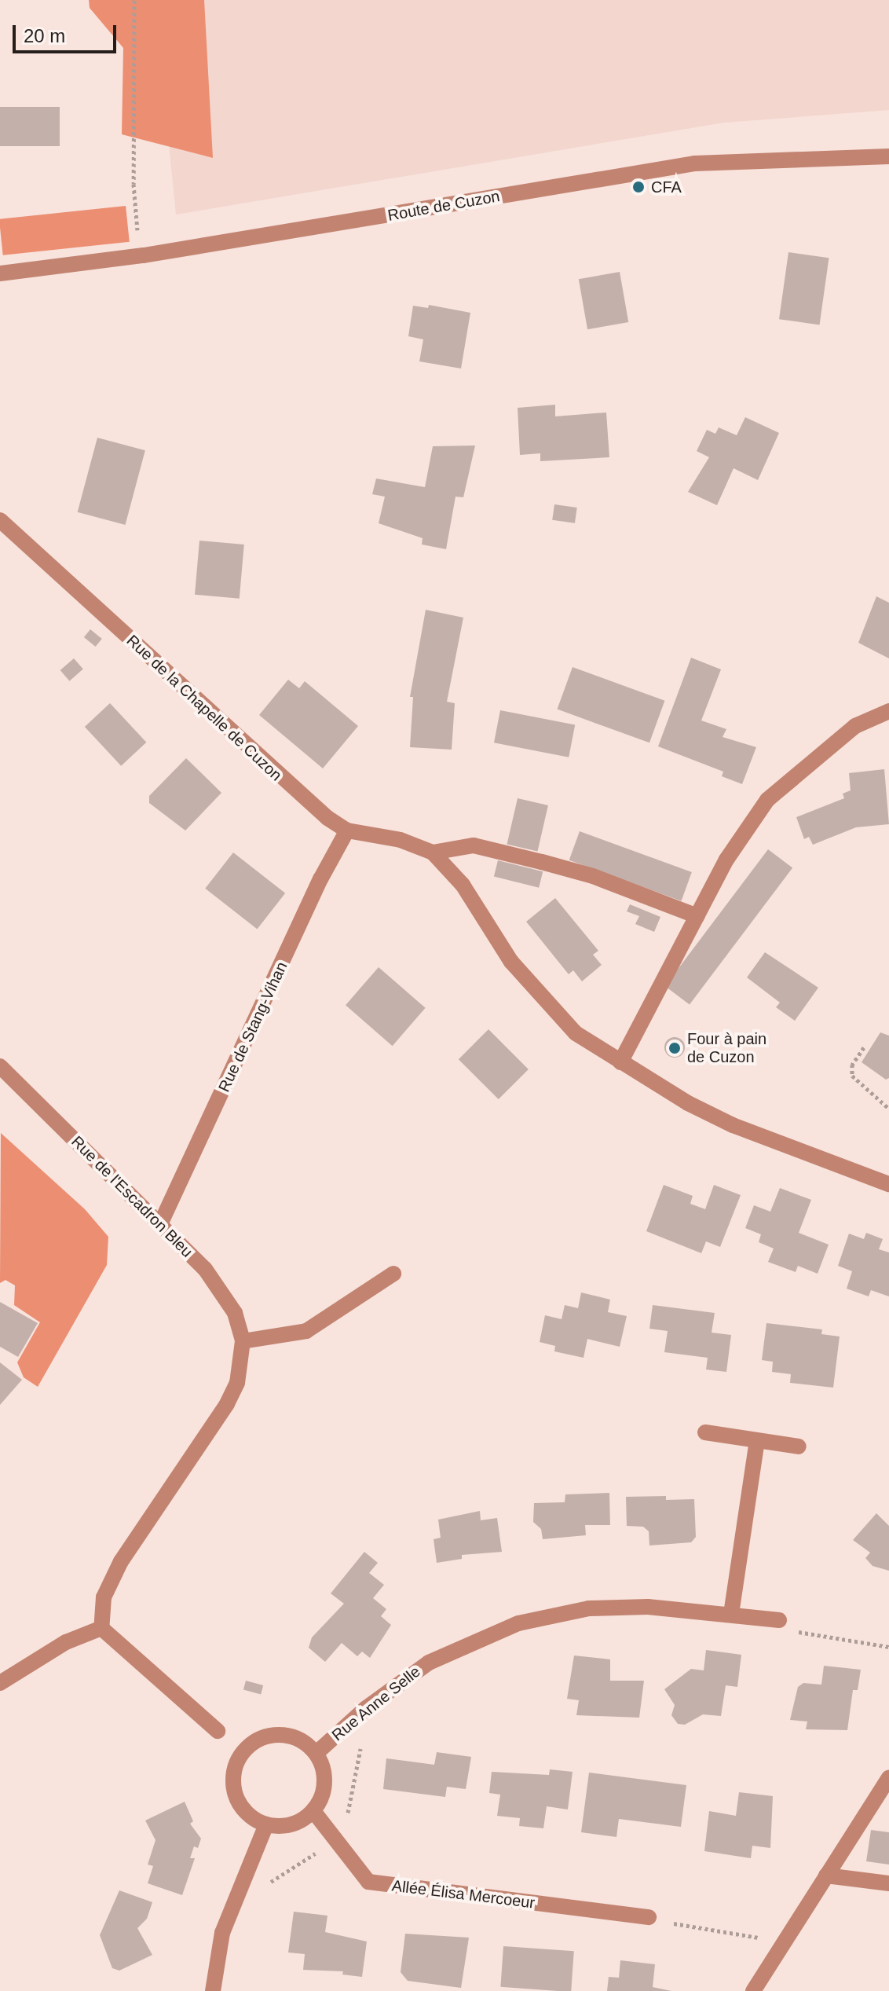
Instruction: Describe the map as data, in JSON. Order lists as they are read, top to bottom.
{
  "streets": {
    "street": [
      "Route de Cuzon",
      "Rue de la Chapelle de Cuzon",
      "Rue de Stang-Vihan",
      "Rue de l'Escadron Bleu",
      "Rue Anne Selle",
      "Allée Élisa Mercoeur"
    ]
  },
  "crossings": [
    ["Rue de la Chapelle de Cuzon", "Rue de Stang-Vihan"],
    ["Rue de Stang-Vihan", "Rue de l'Escadron Bleu"],
    ["Rue Anne Selle", "Allée Élisa Mercoeur"]
  ],
  "places": ["CFA", "Four à pain de Cuzon"],
  "scale_bar": "20 m"
}
